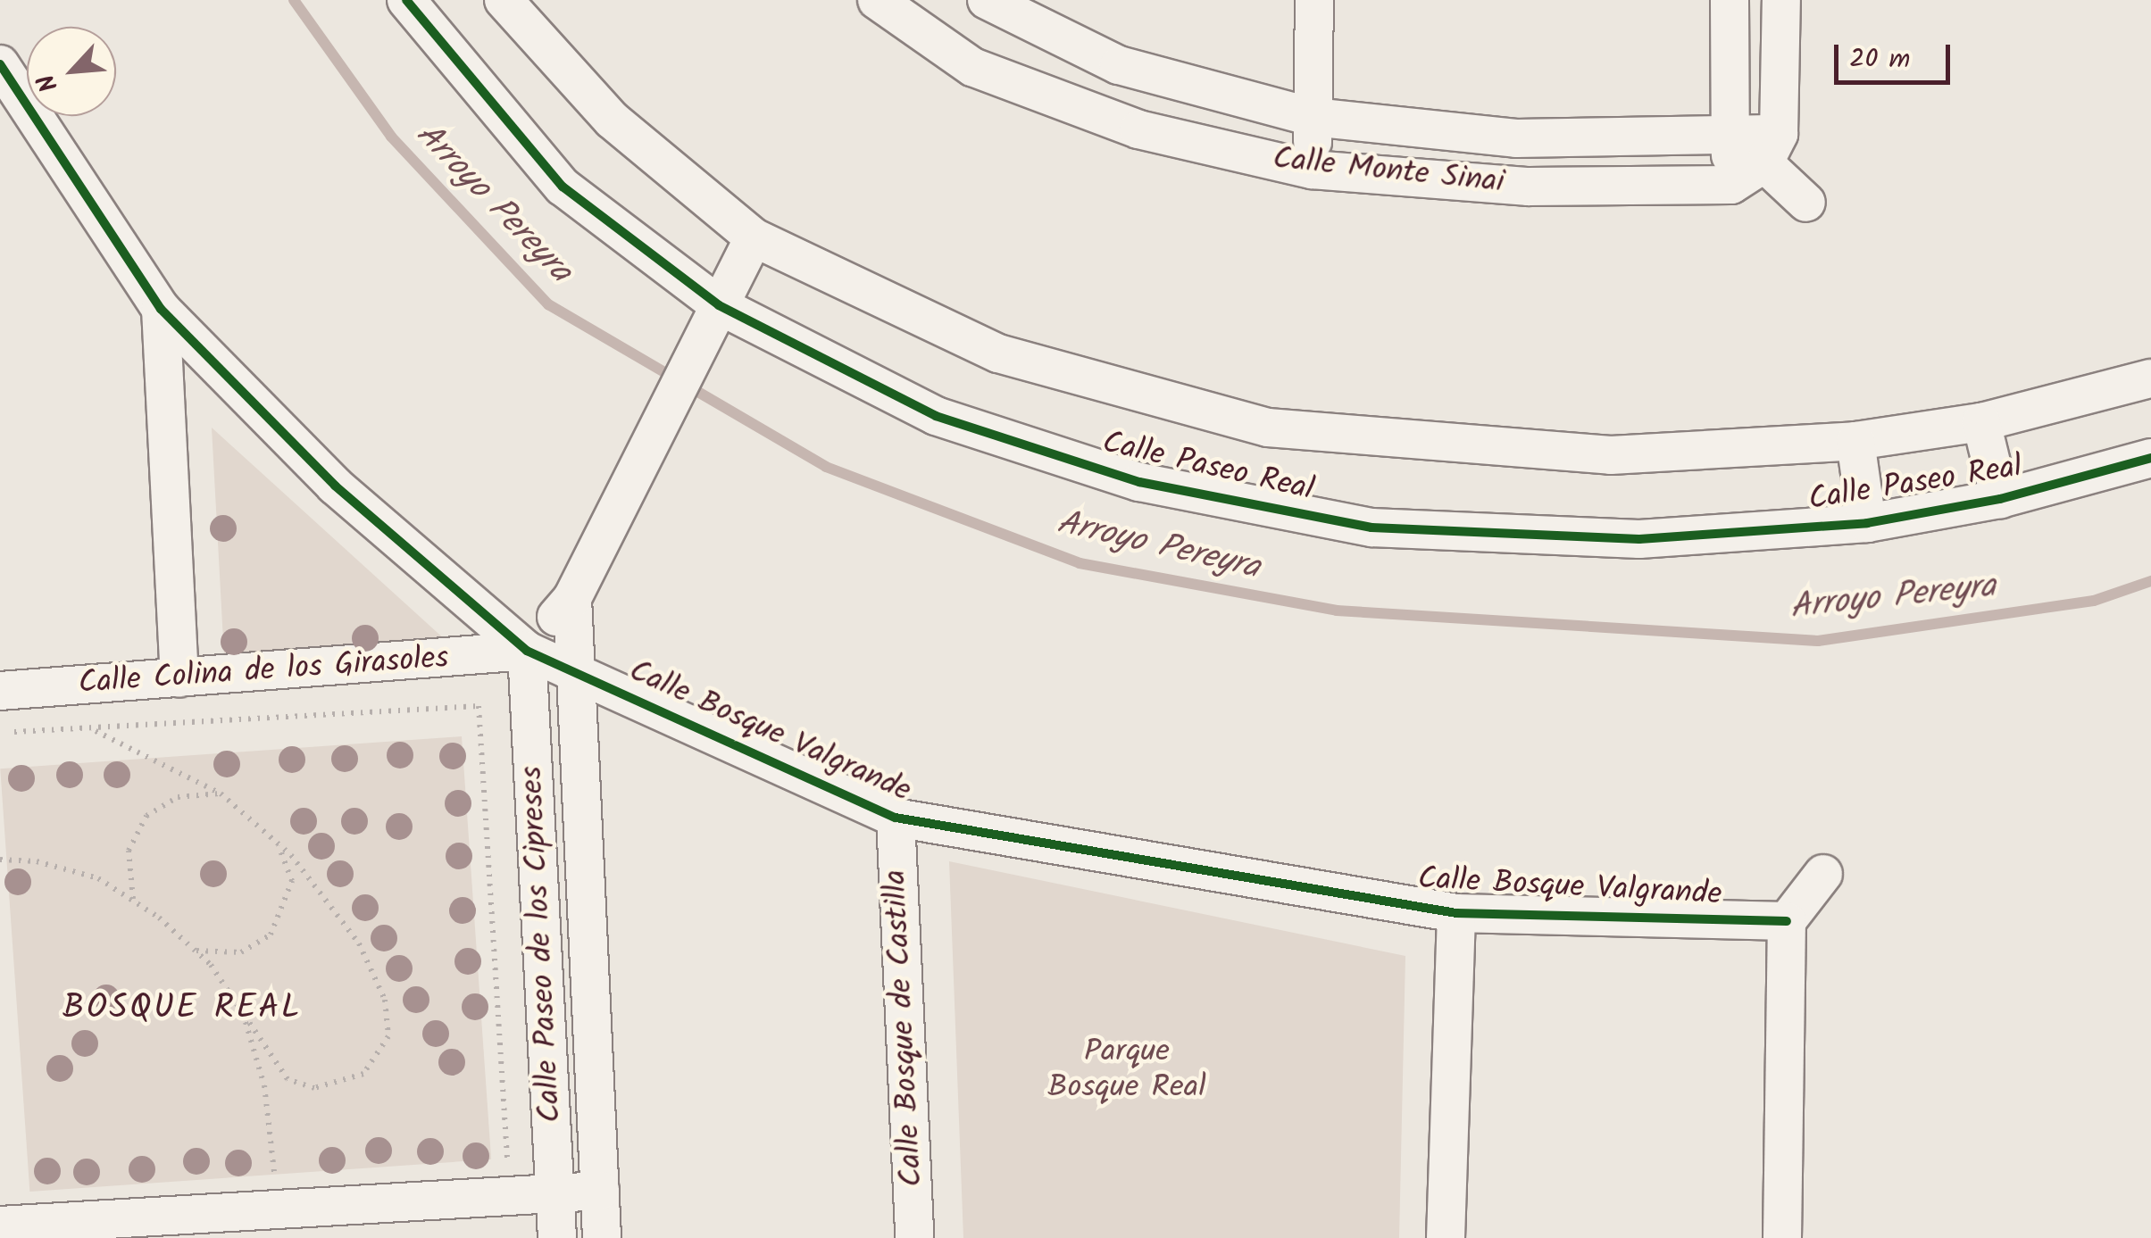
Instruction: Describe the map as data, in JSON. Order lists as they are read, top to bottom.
{
  "streets": {
    "street": [
      "Calle Monte Sinai",
      "Calle Paseo Real",
      "Calle Colina de los Girasoles",
      "Calle Bosque Valgrande",
      "Calle Paseo de los Cipreses",
      "Calle Bosque de Castilla"
    ]
  },
  "crossings": [
    ["Calle Colina de los Girasoles", "Calle Bosque Valgrande"],
    ["Calle Colina de los Girasoles", "Calle Paseo de los Cipreses"],
    ["Calle Bosque Valgrande", "Calle Paseo de los Cipreses"],
    ["Calle Bosque Valgrande", "Calle Bosque de Castilla"]
  ],
  "districts": ["BOSQUE REAL"],
  "water": ["Arroyo Pereyra"],
  "parks": ["Parque Bosque Real"],
  "scale_bar": "20 m",
  "north": "bottom left"
}
